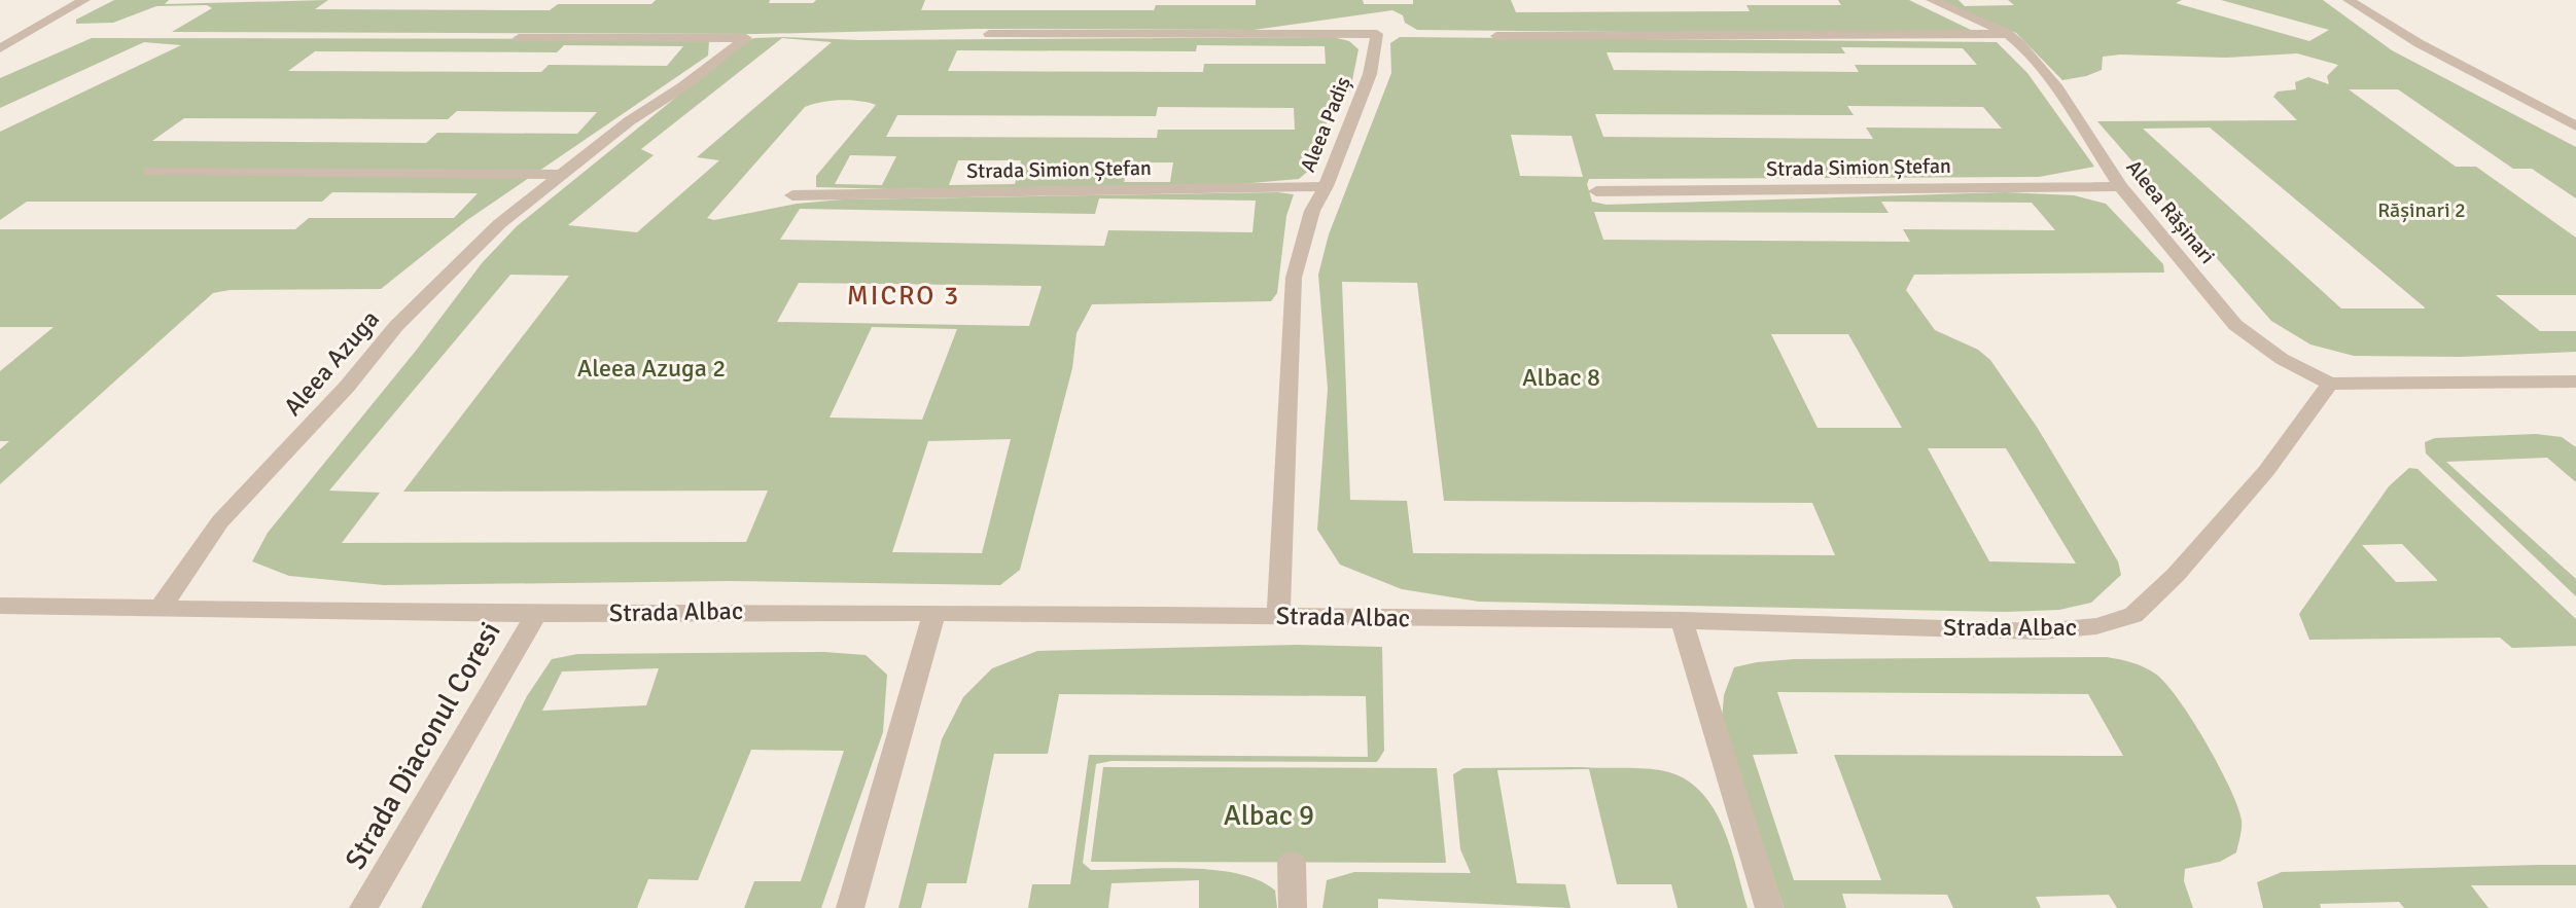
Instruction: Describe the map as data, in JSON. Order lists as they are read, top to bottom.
{
  "streets": {
    "street": [
      "Aleea Padiș",
      "Strada Simion Ștefan",
      "Aleea Rășinari",
      "Aleea Azuga",
      "Strada Albac",
      "Strada Diaconul Coresi"
    ]
  },
  "crossings": [
    ["Aleea Padiș", "Strada Simion Ștefan"],
    ["Aleea Padiș", "Strada Albac"],
    ["Strada Simion Ștefan", "Aleea Rășinari"],
    ["Aleea Rășinari", "Strada Albac"],
    ["Aleea Azuga", "Strada Albac"],
    ["Strada Albac", "Strada Diaconul Coresi"]
  ],
  "districts": ["MICRO 3"],
  "parks": [
    "Rășinari 2",
    "Aleea Azuga 2",
    "Albac 8",
    "Albac 9"
  ]
}
